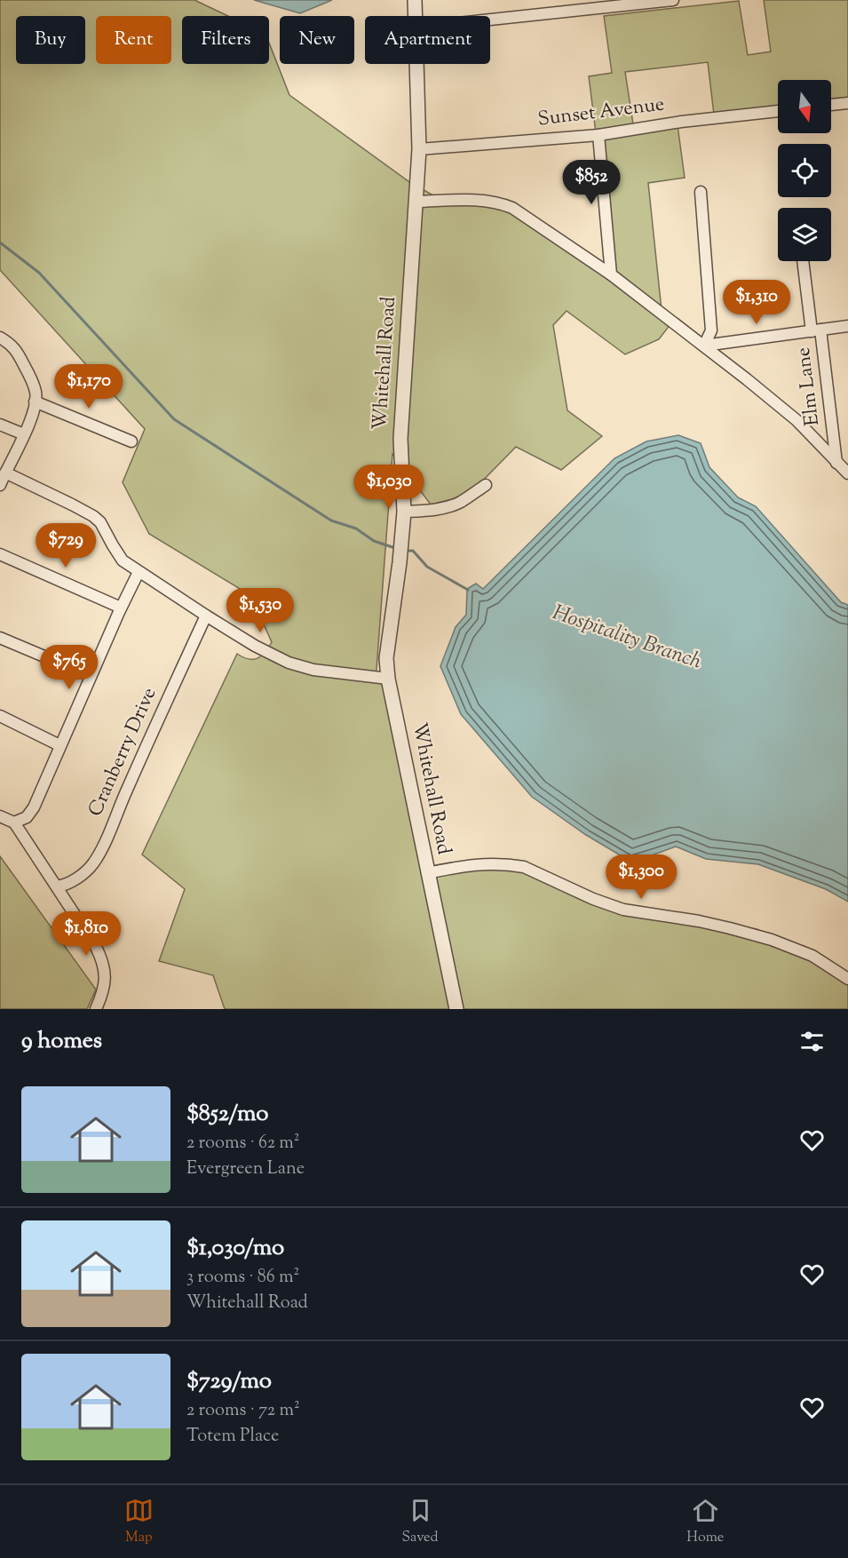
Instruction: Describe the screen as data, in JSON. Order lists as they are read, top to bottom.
{
  "streets": {
    "street": [
      "Sunset Avenue",
      "Whitehall Road",
      "Elm Lane",
      "Cranberry Drive"
    ]
  },
  "crossings": [
    ["Sunset Avenue", "Whitehall Road"]
  ],
  "water": ["Hospitality Branch"],
  "north": "bottom",
  "page": {
    "chip": [
      "Buy",
      "Rent",
      "Filters",
      "New",
      "Apartment"
    ],
    "price": [
      "$852",
      "$1,310",
      "$1,170",
      "$1,030",
      "$729",
      "$1,530",
      "$765",
      "$1,300",
      "$1,810"
    ],
    "heading": "9 homes",
    "list": [
      {
        "name": "$852/mo",
        "note": "2 rooms · 62 m² · Evergreen Lane"
      },
      {
        "name": "$1,030/mo",
        "note": "3 rooms · 86 m² · Whitehall Road"
      },
      {
        "name": "$729/mo",
        "note": "2 rooms · 72 m² · Totem Place"
      }
    ],
    "tabs": ["Map", "Saved", "Home"]
  }
}
